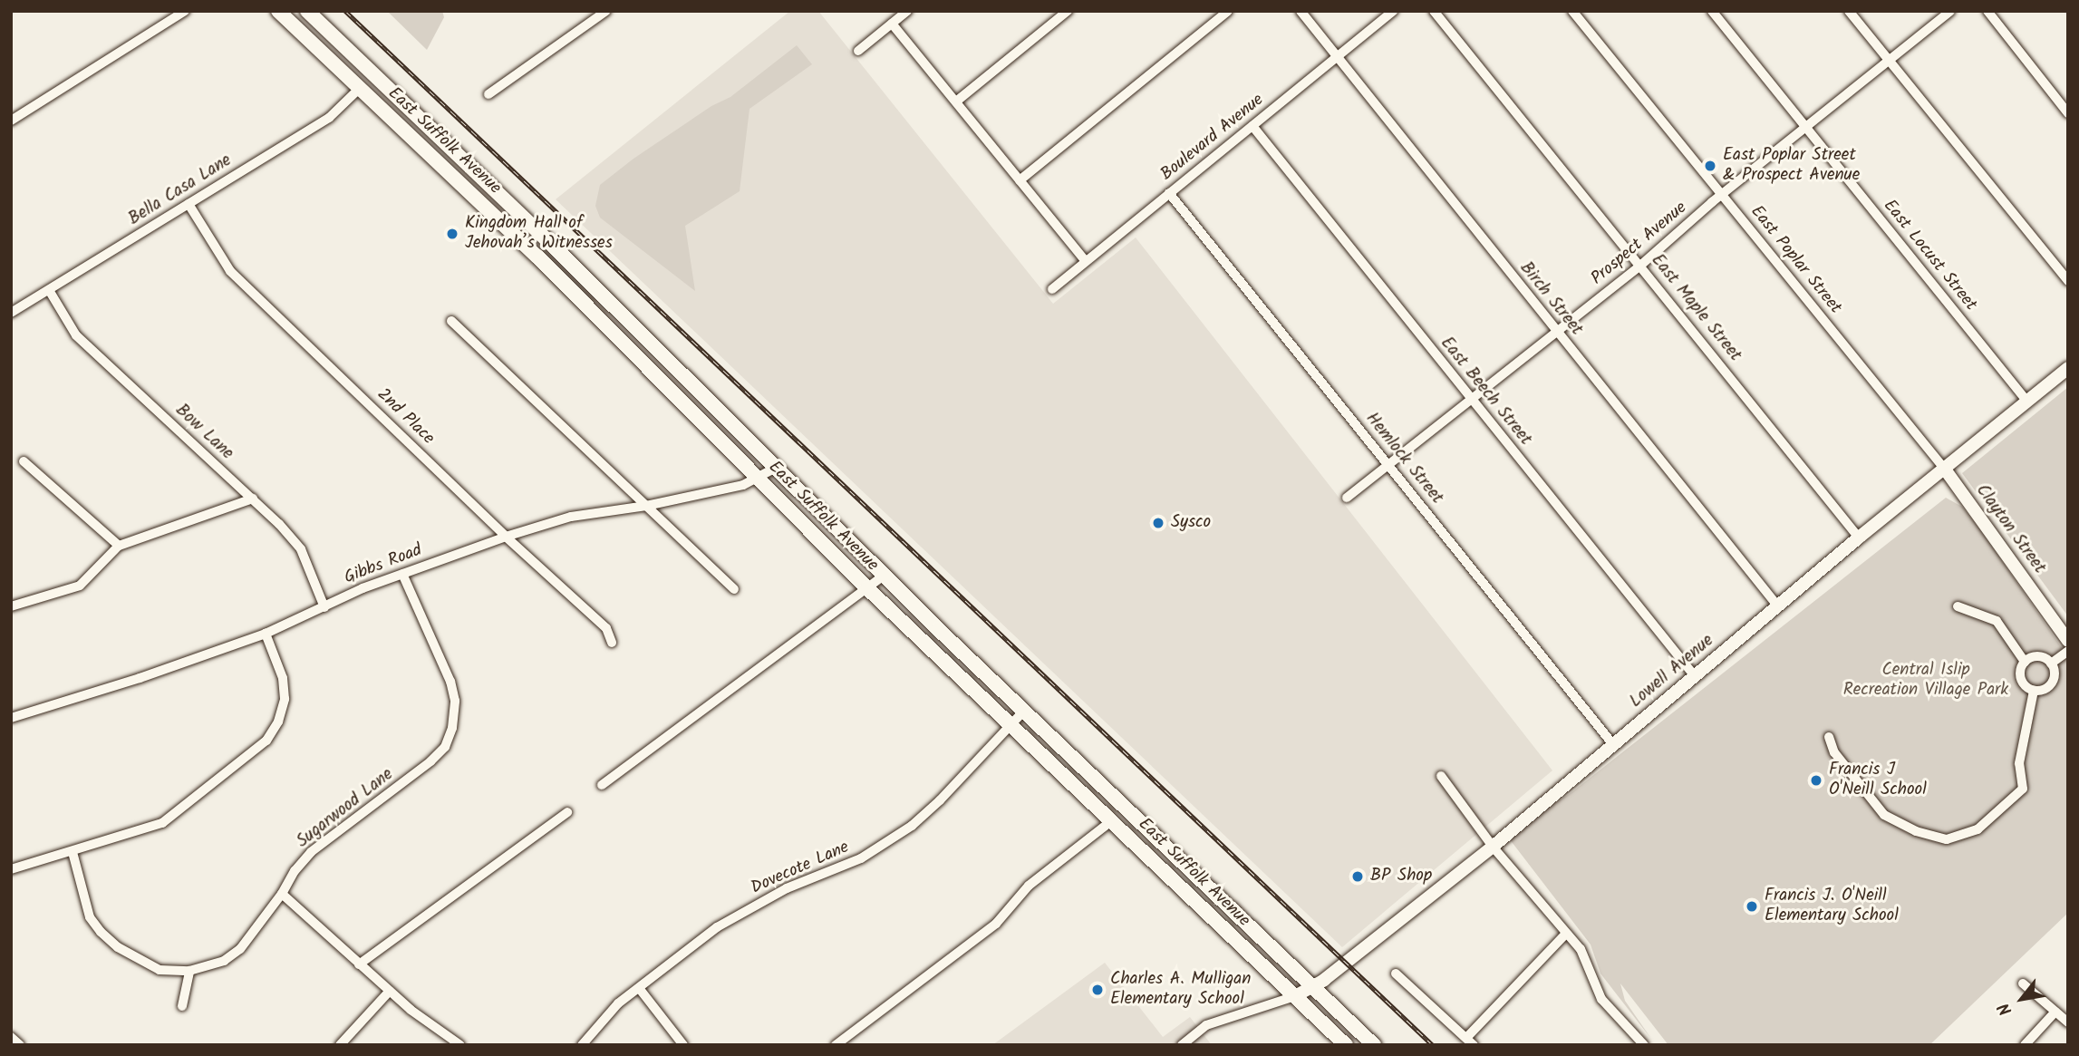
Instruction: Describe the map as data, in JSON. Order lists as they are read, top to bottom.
{
  "streets": {
    "main road": ["East Suffolk Avenue"],
    "street": [
      "Boulevard Avenue",
      "Bella Casa Lane",
      "Prospect Avenue",
      "East Locust Street",
      "East Poplar Street",
      "Birch Street",
      "East Maple Street",
      "East Beech Street",
      "2nd Place",
      "Bow Lane",
      "Hemlock Street",
      "Clayton Street",
      "Gibbs Road",
      "Lowell Avenue",
      "Sugarwood Lane",
      "Dovecote Lane"
    ]
  },
  "crossings": [
    ["Boulevard Avenue", "Birch Street"],
    ["Boulevard Avenue", "East Beech Street"],
    ["Boulevard Avenue", "Hemlock Street"],
    ["East Suffolk Avenue", "Bella Casa Lane"],
    ["East Suffolk Avenue", "Gibbs Road"],
    ["East Suffolk Avenue", "Lowell Avenue"],
    ["East Suffolk Avenue", "Dovecote Lane"],
    ["Bella Casa Lane", "2nd Place"],
    ["Bella Casa Lane", "Bow Lane"],
    ["Prospect Avenue", "East Locust Street"],
    ["Prospect Avenue", "East Poplar Street"],
    ["Prospect Avenue", "Birch Street"],
    ["Prospect Avenue", "East Maple Street"],
    ["Prospect Avenue", "East Beech Street"],
    ["Prospect Avenue", "Hemlock Street"],
    ["East Locust Street", "Lowell Avenue"],
    ["East Poplar Street", "Clayton Street"],
    ["East Poplar Street", "Lowell Avenue"],
    ["Birch Street", "Lowell Avenue"],
    ["East Maple Street", "Lowell Avenue"],
    ["East Beech Street", "Lowell Avenue"],
    ["2nd Place", "Gibbs Road"],
    ["Bow Lane", "Gibbs Road"],
    ["Hemlock Street", "Lowell Avenue"],
    ["Clayton Street", "Lowell Avenue"],
    ["Gibbs Road", "Sugarwood Lane"]
  ],
  "parks": ["Central Islip Recreation Village Park"],
  "places": [
    "East Poplar Street & Prospect Avenue",
    "Kingdom Hall of Jehovah’s Witnesses",
    "Sysco",
    "Francis J O'Neill School",
    "BP Shop",
    "Francis J. O'Neill Elementary School",
    "Charles A. Mulligan Elementary School"
  ],
  "north": "bottom left"
}
